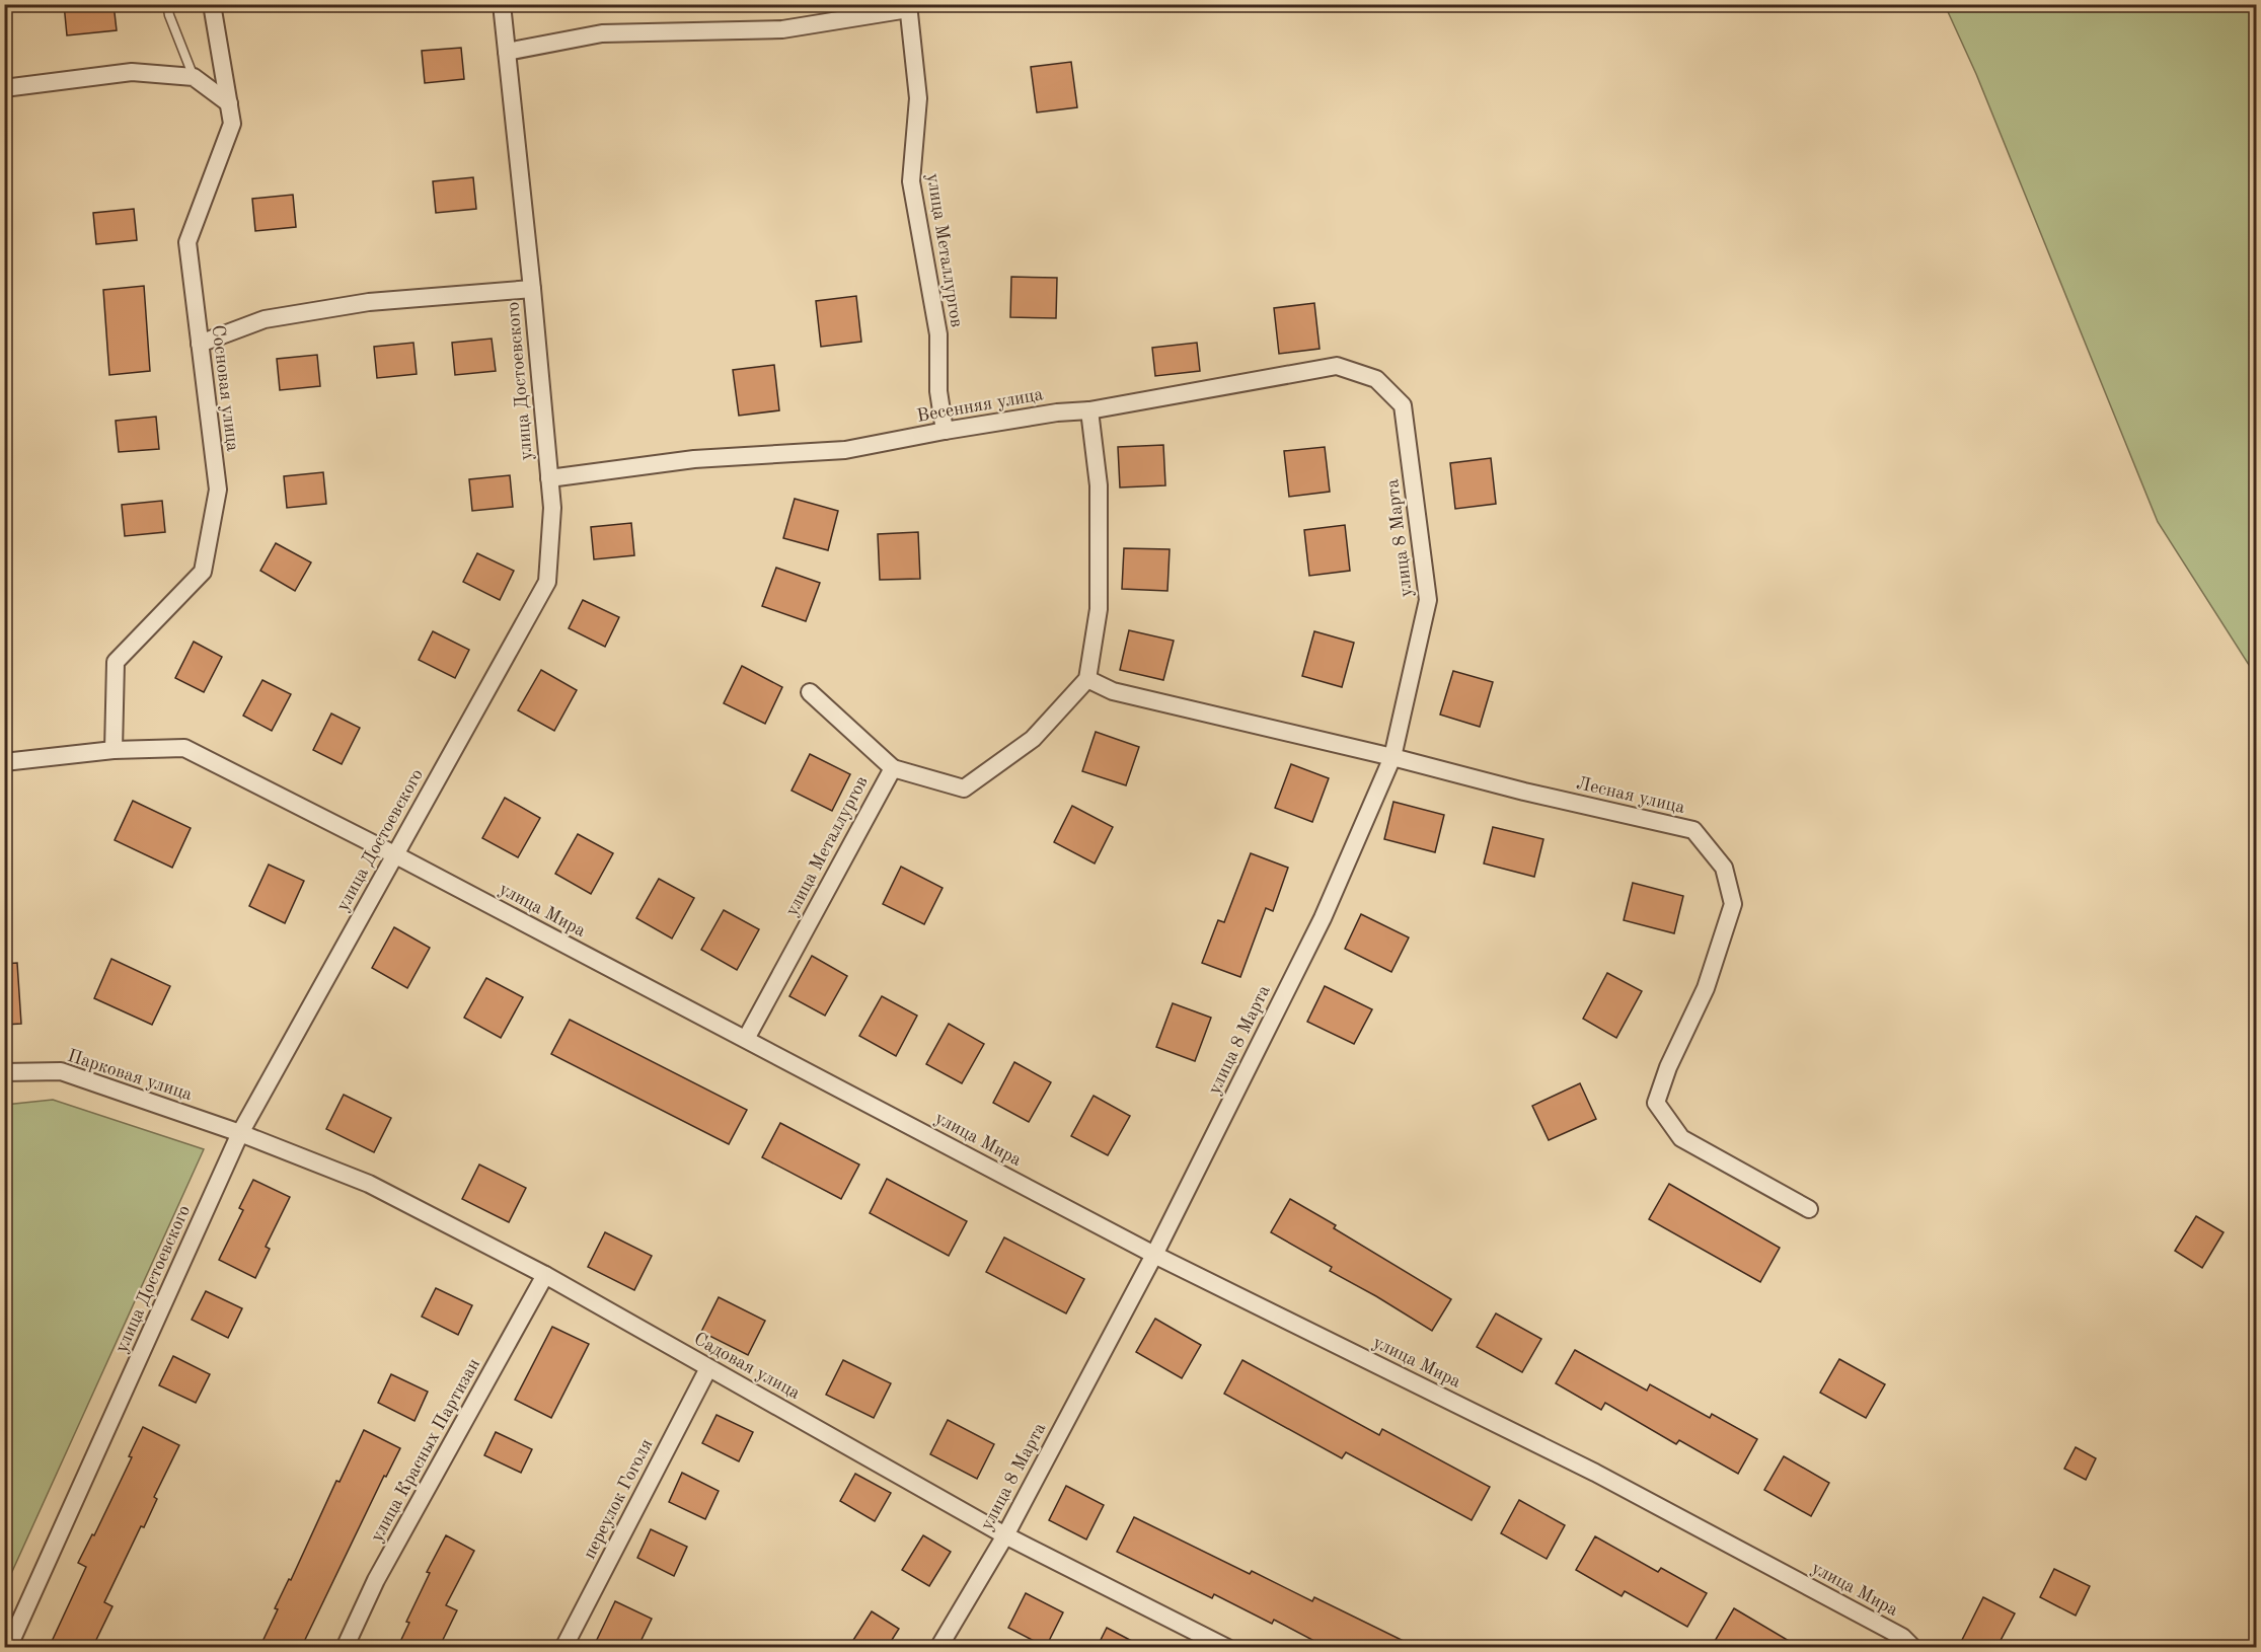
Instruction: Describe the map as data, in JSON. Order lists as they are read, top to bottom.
{
  "streets": {
    "street": [
      "улица Металлургов",
      "улица Достоевского",
      "Сосновая улица",
      "Весенняя улица",
      "улица 8 Марта",
      "Лесная улица",
      "улица Мира",
      "Парковая улица",
      "Садовая улица",
      "улица Красных Партизан",
      "переулок Гоголя"
    ]
  },
  "crossings": [
    ["улица Металлургов", "Весенняя улица"],
    ["улица Металлургов", "Лесная улица"],
    ["улица Металлургов", "улица Мира"],
    ["улица Достоевского", "Весенняя улица"],
    ["улица Достоевского", "улица Мира"],
    ["улица Достоевского", "Парковая улица"],
    ["улица Достоевского", "Садовая улица"],
    ["Сосновая улица", "улица Мира"],
    ["Весенняя улица", "улица 8 Марта"],
    ["улица 8 Марта", "Лесная улица"],
    ["улица 8 Марта", "улица Мира"],
    ["улица 8 Марта", "Садовая улица"],
    ["Парковая улица", "Садовая улица"],
    ["Садовая улица", "улица Красных Партизан"],
    ["Садовая улица", "переулок Гоголя"]
  ]
}
